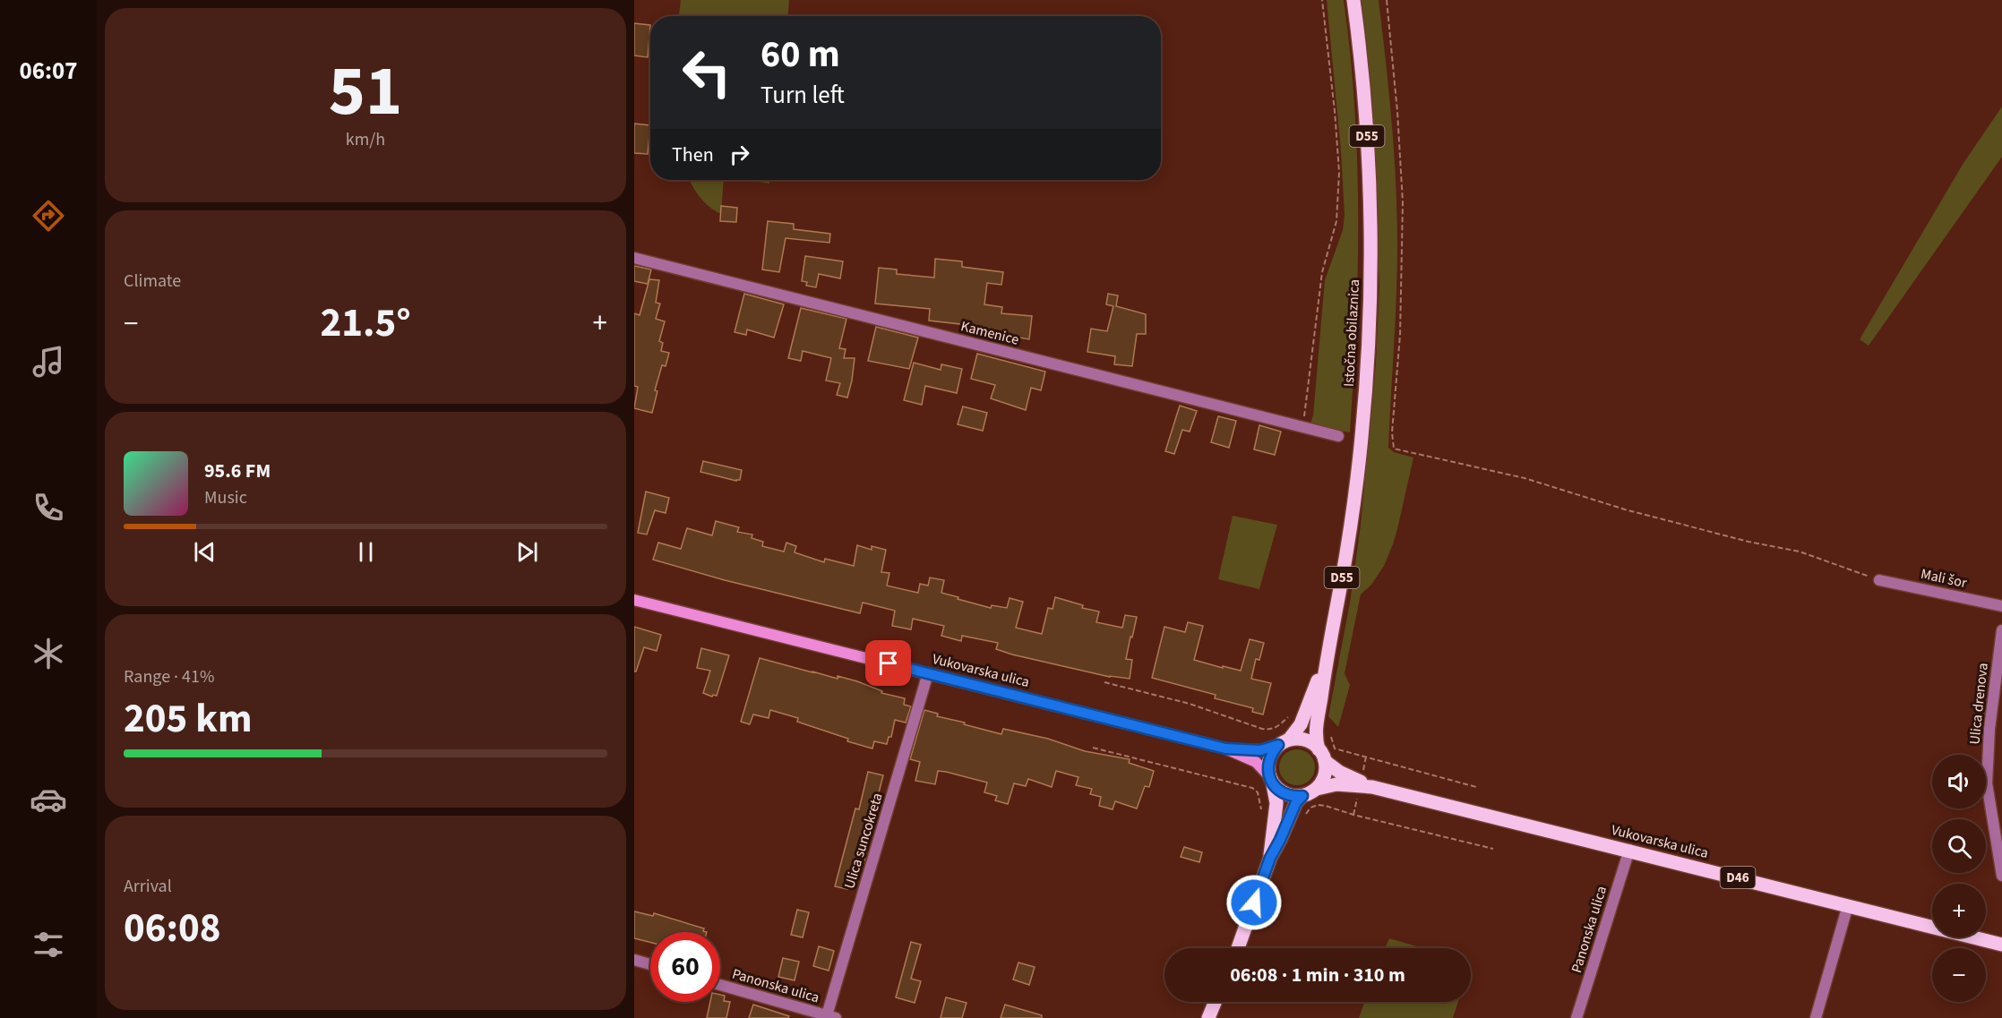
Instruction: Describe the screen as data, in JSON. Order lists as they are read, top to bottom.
{
  "streets": {
    "main road": [
      "D55",
      "Istočna obilaznica",
      "Vukovarska ulica",
      "D46"
    ],
    "street": [
      "Kamenice",
      "Mali šor",
      "Ulica drenova",
      "Ulica suncokreta",
      "Panonska ulica"
    ]
  },
  "crossings": [
    ["D55", "Istočna obilaznica"],
    ["D55", "Vukovarska ulica"],
    ["Istočna obilaznica", "Vukovarska ulica"],
    ["Vukovarska ulica", "Ulica suncokreta"],
    ["Vukovarska ulica", "Panonska ulica"],
    ["Ulica suncokreta", "Panonska ulica"]
  ],
  "page": {
    "tabs": "06:07",
    "tile": [
      ["51", "km/h"],
      "Climate",
      ["Range · 41%", "205 km"],
      ["Arrival", "06:08"]
    ],
    "turn": ["60 m", "Turn left"],
    "then": "Then",
    "heat": ["−", "21.5°", "+"],
    "song": ["95.6 FM", "Music"],
    "map_buttons": ["+", "−"],
    "limit": "60",
    "trip": "06:08 · 1 min · 310 m"
  }
}
